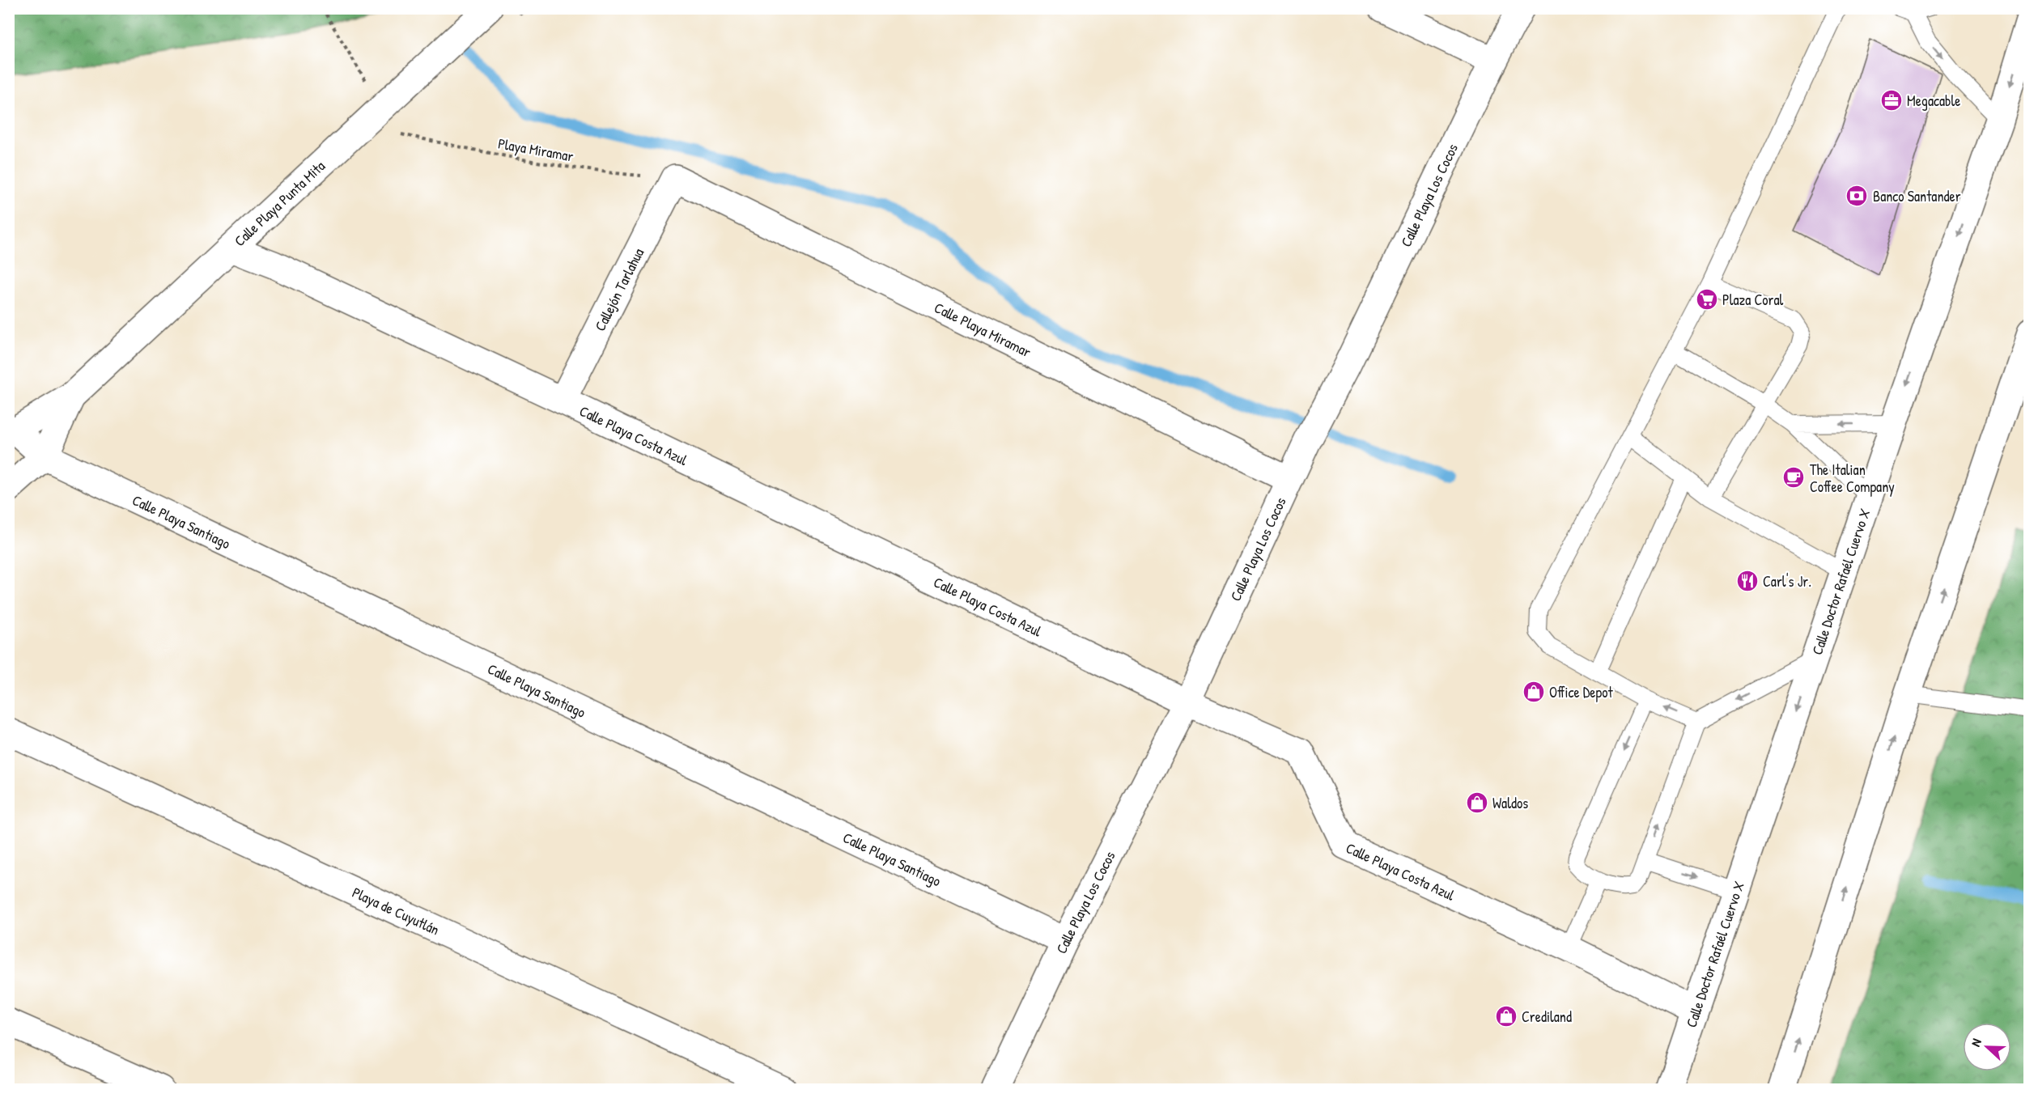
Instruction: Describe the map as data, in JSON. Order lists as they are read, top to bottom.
{
  "streets": {
    "street": [
      "Calle Playa Los Cocos",
      "Calle Playa Punta Mita",
      "Callejón Tarlahua",
      "Calle Playa Miramar",
      "Calle Playa Costa Azul",
      "Calle Playa Santiago",
      "Calle Doctor Rafaél Cuervo X",
      "Playa de Cuyutlán"
    ],
    "path": ["Playa Miramar"]
  },
  "crossings": [
    ["Playa Miramar", "Callejón Tarlahua"],
    ["Playa Miramar", "Calle Playa Miramar"],
    ["Calle Playa Los Cocos", "Calle Playa Miramar"],
    ["Calle Playa Los Cocos", "Calle Playa Costa Azul"],
    ["Calle Playa Los Cocos", "Calle Playa Santiago"],
    ["Calle Playa Punta Mita", "Calle Playa Costa Azul"],
    ["Callejón Tarlahua", "Calle Playa Miramar"],
    ["Callejón Tarlahua", "Calle Playa Costa Azul"],
    ["Calle Playa Costa Azul", "Calle Doctor Rafaél Cuervo X"]
  ],
  "places": {
    "office": ["Megacable"],
    "bank": ["Banco Santander"],
    "supermarket": ["Plaza Coral"],
    "cafe": ["The Italian Coffee Company"],
    "restaurant": ["Carl's Jr."],
    "shop": ["Office Depot", "Waldos", "Crediland"]
  },
  "north": "left"
}
